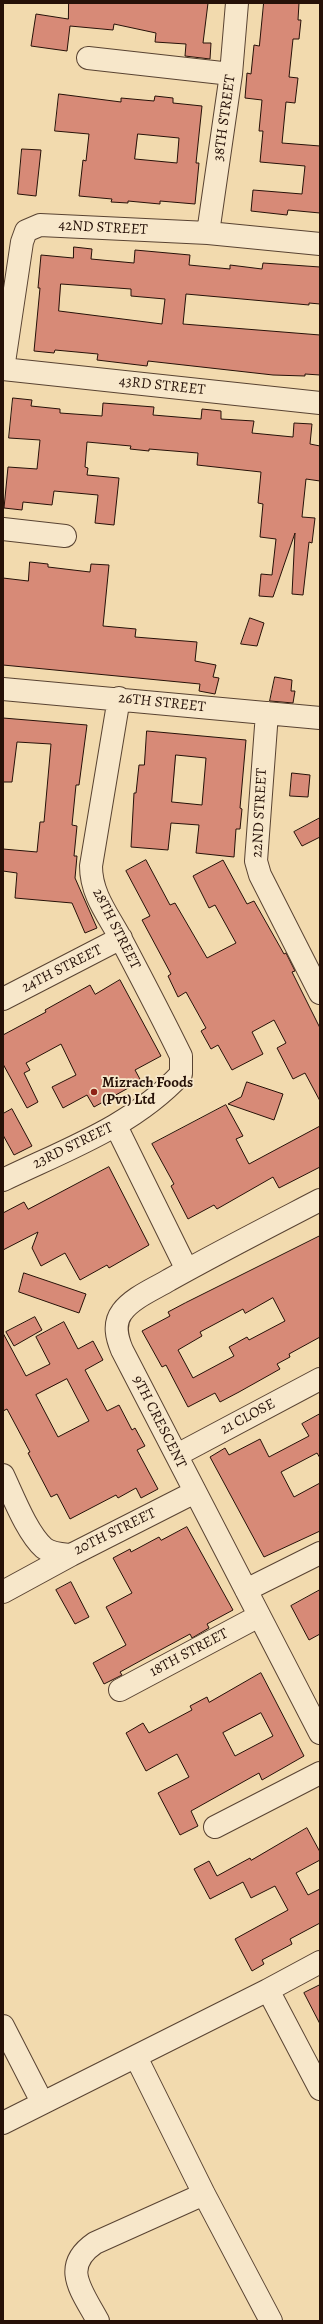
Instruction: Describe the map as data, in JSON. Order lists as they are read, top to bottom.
{
  "streets": {
    "street": [
      "38TH STREET",
      "42ND STREET",
      "43RD STREET",
      "26TH STREET",
      "22ND STREET",
      "28TH STREET",
      "24TH STREET",
      "23RD STREET",
      "21 CLOSE",
      "9TH CRESCENT",
      "20TH STREET",
      "18TH STREET"
    ]
  },
  "crossings": [
    ["38TH STREET", "42ND STREET"],
    ["42ND STREET", "43RD STREET"],
    ["26TH STREET", "22ND STREET"],
    ["26TH STREET", "28TH STREET"],
    ["28TH STREET", "24TH STREET"],
    ["28TH STREET", "23RD STREET"],
    ["21 CLOSE", "9TH CRESCENT"],
    ["9TH CRESCENT", "20TH STREET"],
    ["9TH CRESCENT", "18TH STREET"]
  ],
  "places": ["Mizrach Foods (Pvt) Ltd"]
}
